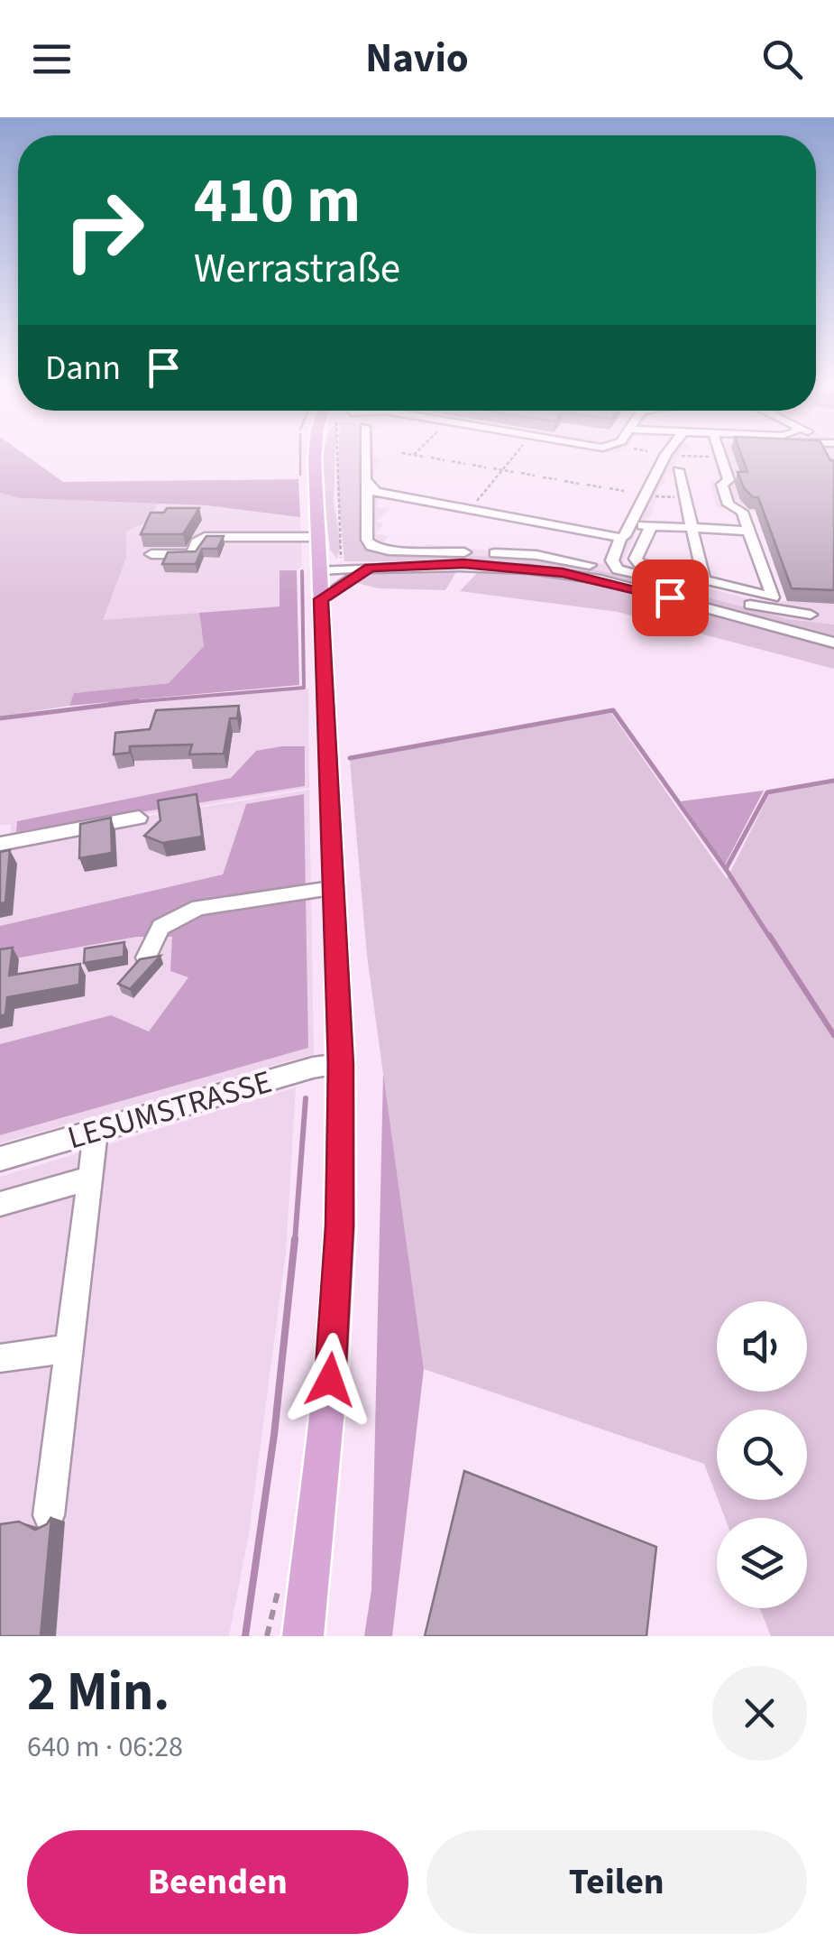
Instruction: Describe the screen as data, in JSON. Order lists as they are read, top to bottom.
{
  "streets": {
    "street": ["LESUMSTRASSE"]
  },
  "page": {
    "header": "Navio",
    "turn": ["410 m", "Werrastraße"],
    "then": "Dann",
    "heading": ["2 Min.", "640 m · 06:28"],
    "buttons": ["Beenden", "Teilen"]
  }
}
